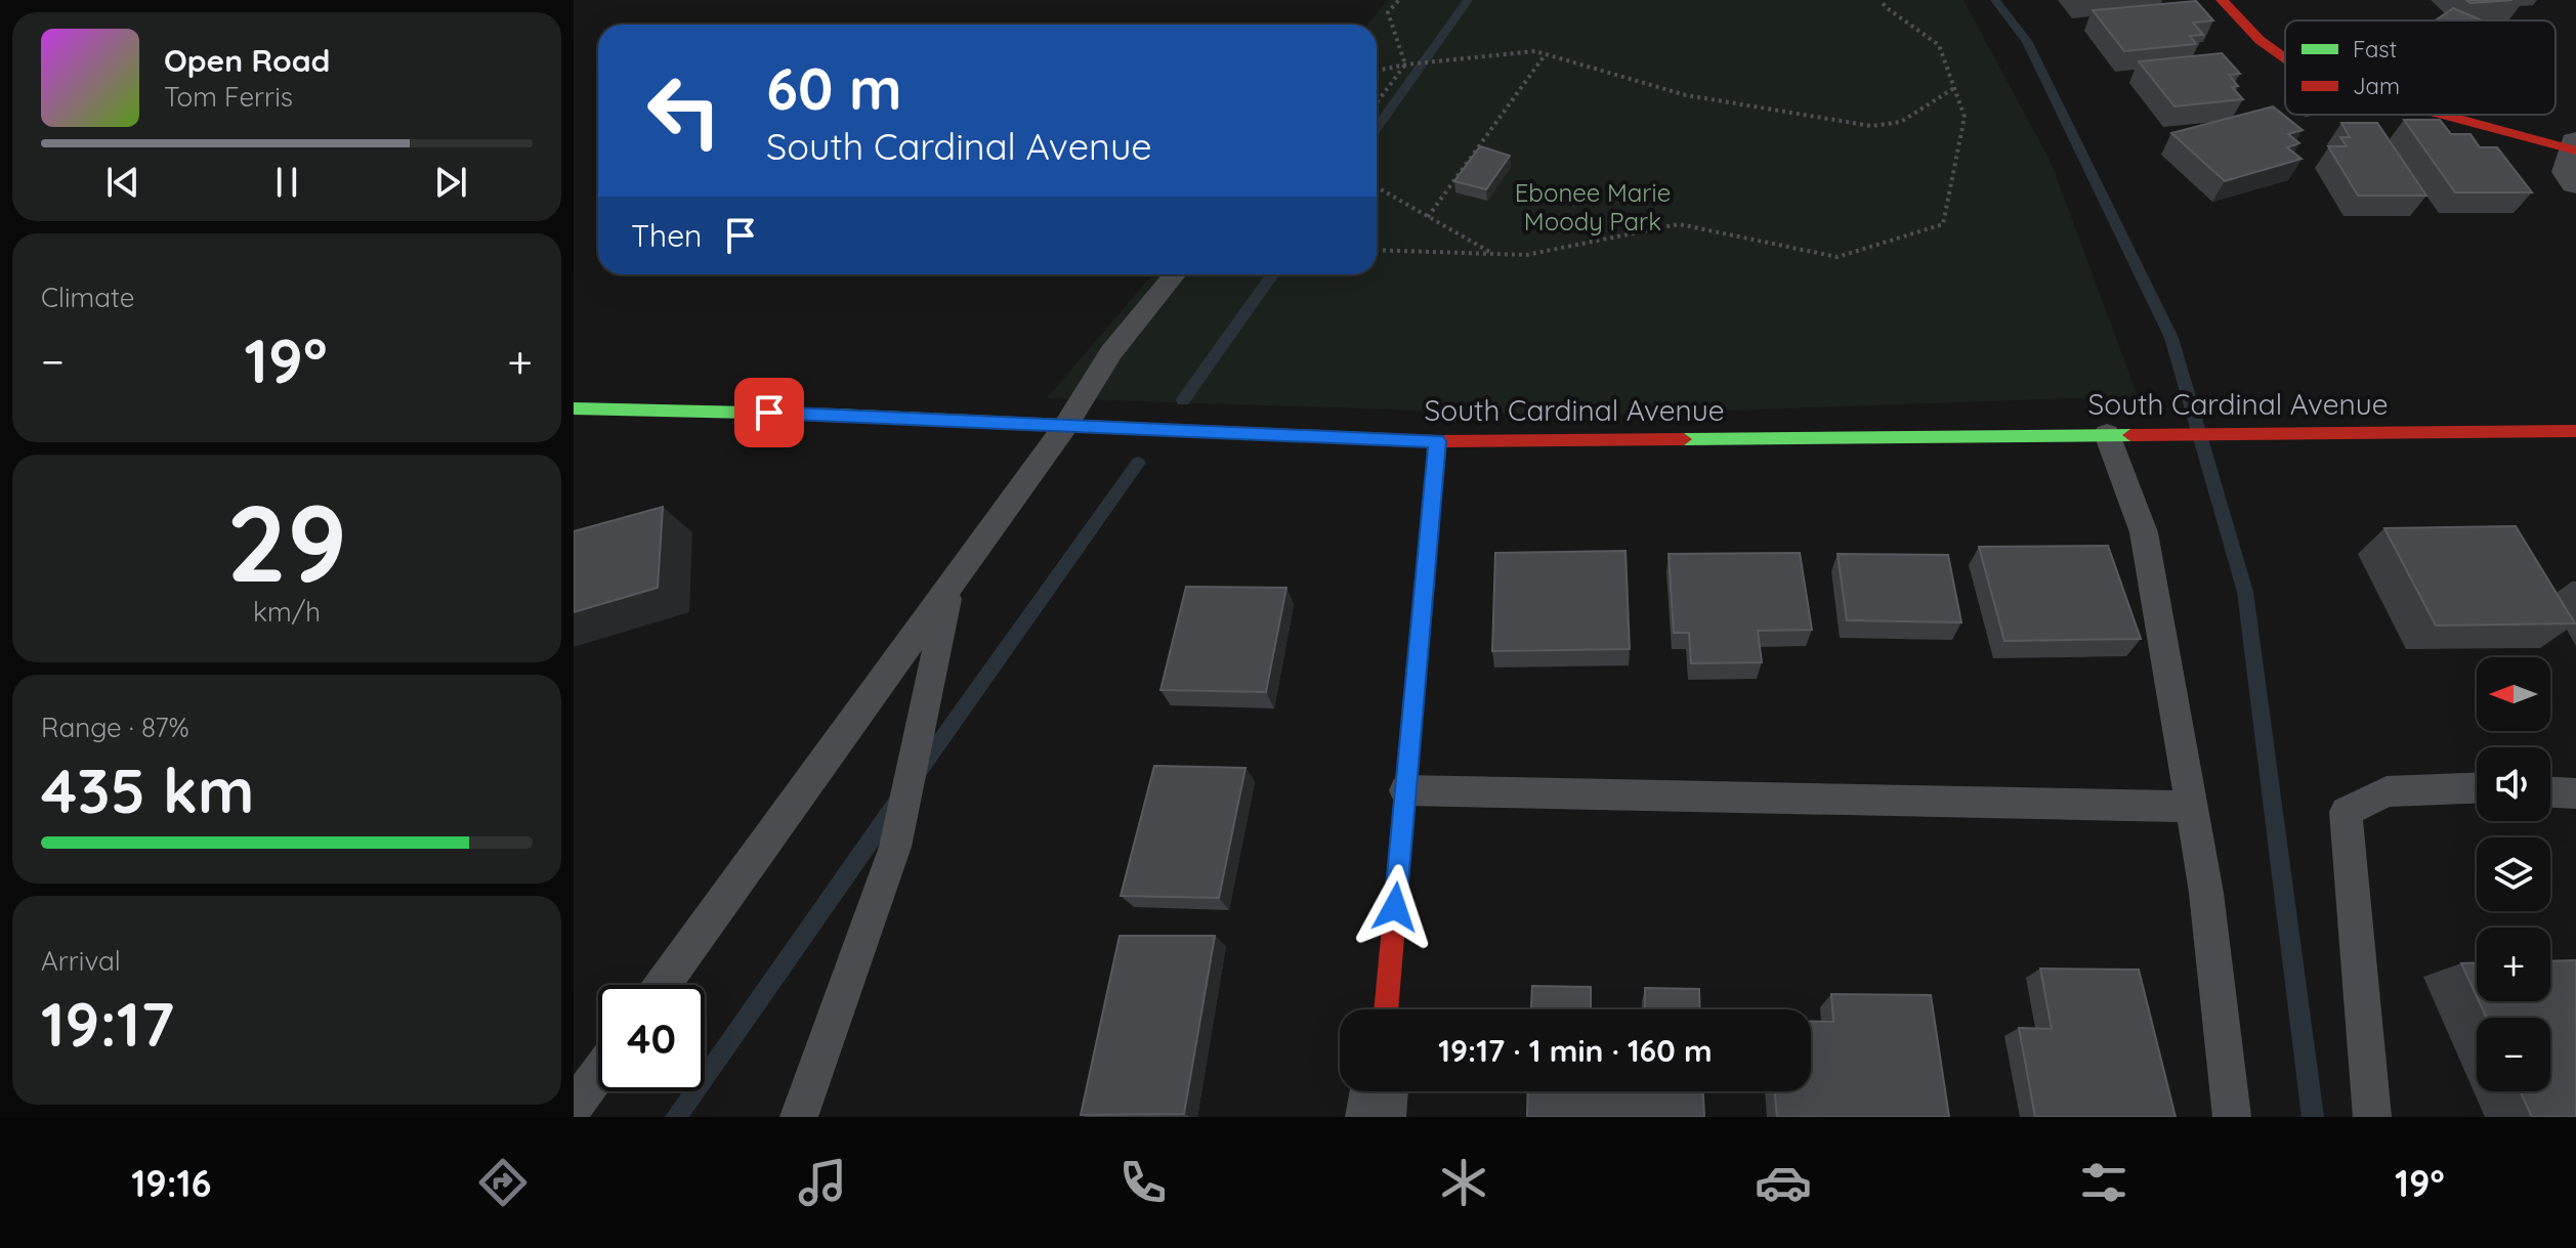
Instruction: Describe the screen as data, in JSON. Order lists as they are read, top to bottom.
{
  "streets": {
    "main road": ["South Cardinal Avenue"]
  },
  "parks": ["Ebonee Marie Moody Park"],
  "legend": ["Fast", "Jam"],
  "north": "left",
  "page": {
    "turn": ["60 m", "South Cardinal Avenue"],
    "song": ["Open Road", "Tom Ferris"],
    "then": "Then",
    "tile": [
      "Climate",
      ["29", "km/h"],
      ["Range · 87%", "435 km"],
      ["Arrival", "19:17"]
    ],
    "heat": ["−", "19°", "+"],
    "map_buttons": ["+", "−"],
    "limit": "40",
    "trip": "19:17 · 1 min · 160 m",
    "tabs": ["19:16", "19°"]
  }
}
